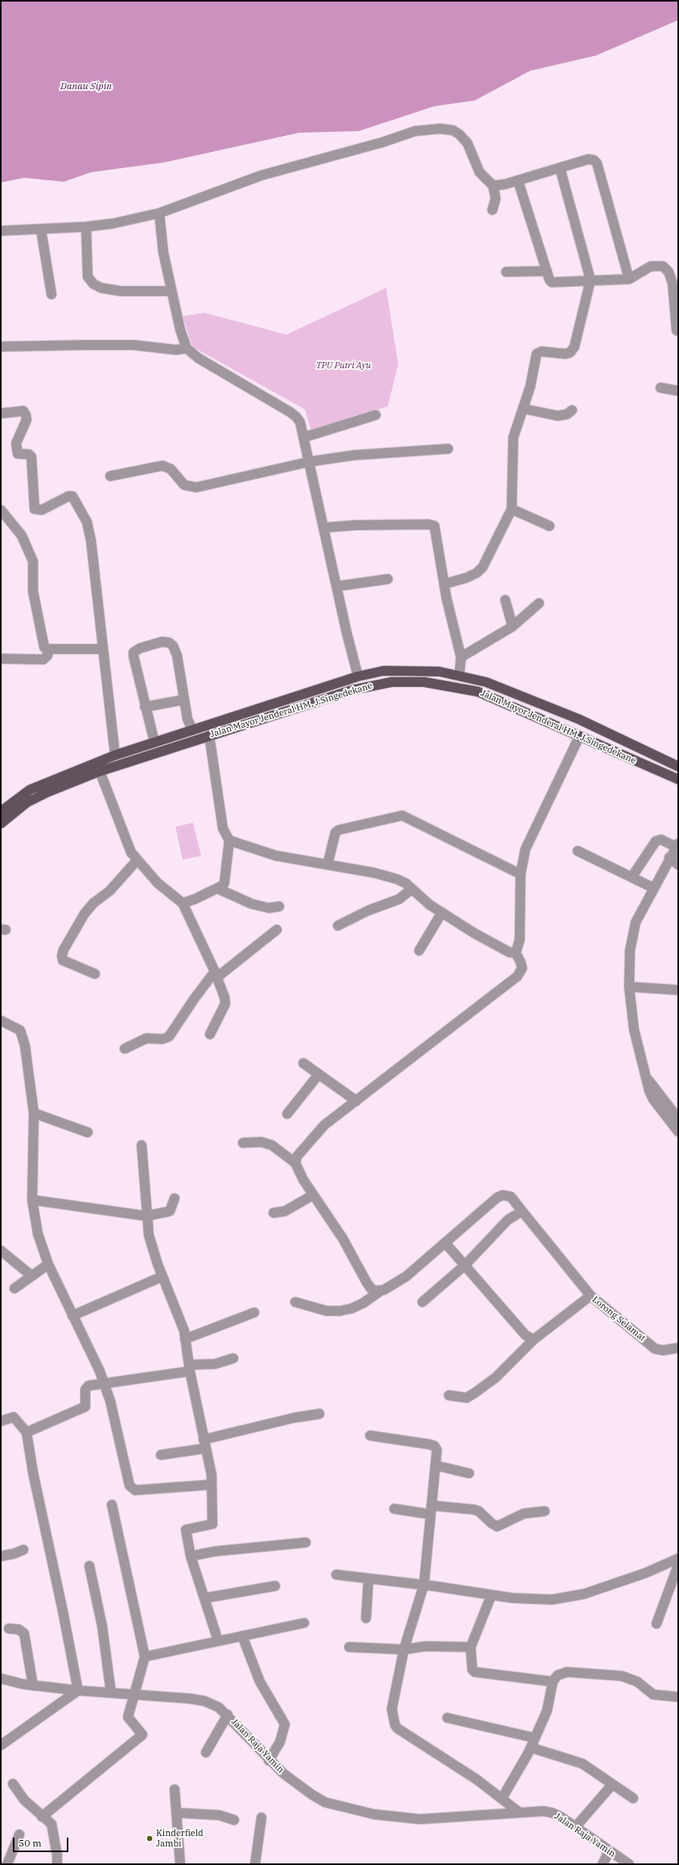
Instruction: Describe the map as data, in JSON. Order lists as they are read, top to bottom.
{
  "streets": {
    "main road": ["Jalan Mayor Jenderal HM. J.Singedekane"],
    "street": ["Lorong Selamat", "Jalan Raja Yamin"]
  },
  "water": ["Danau Sipin"],
  "parks": ["TPU Putri Ayu"],
  "places": ["Kinderfield Jambi"],
  "scale_bar": "50 m"
}
